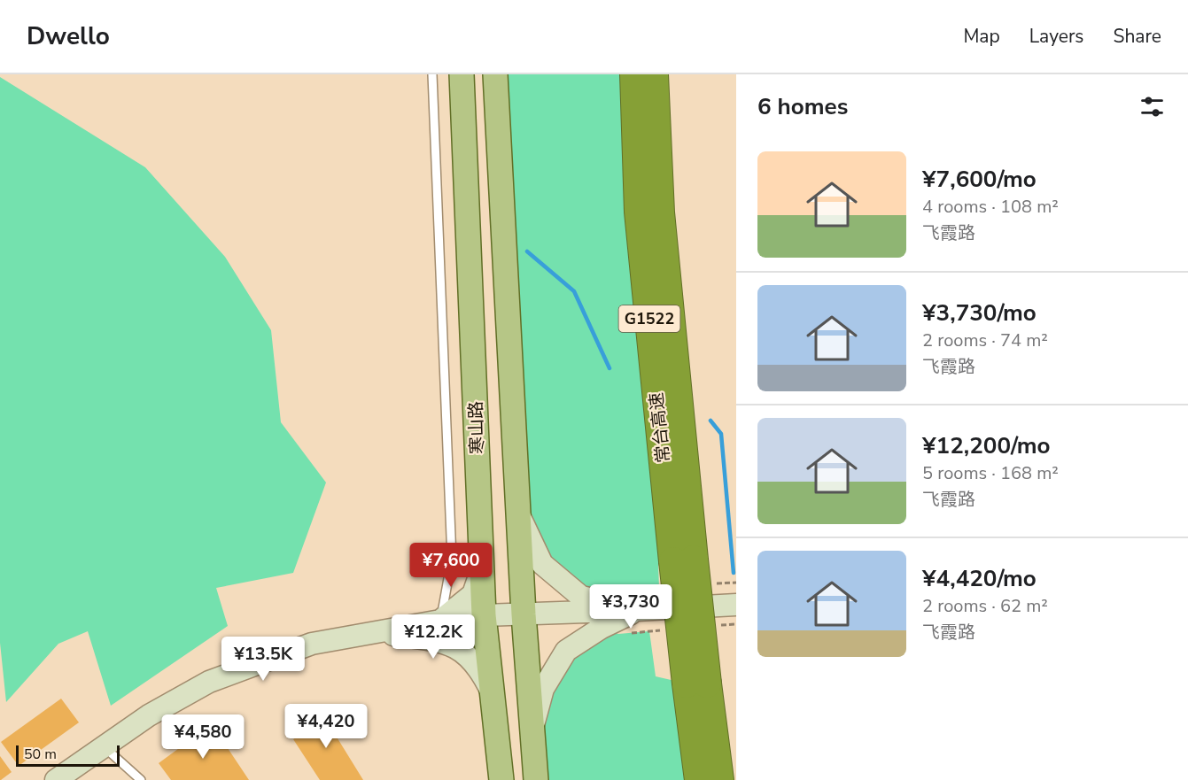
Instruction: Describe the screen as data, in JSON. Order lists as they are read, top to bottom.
{
  "streets": {
    "highway": ["G1522", "常台高速"],
    "main road": ["寒山路"]
  },
  "scale_bar": "50 m",
  "page": {
    "header": "Dwello",
    "nav": ["Map", "Layers", "Share"],
    "heading": "6 homes",
    "list": [
      {
        "name": "¥7,600/mo",
        "note": "4 rooms · 108 m² · 飞霞路"
      },
      {
        "name": "¥3,730/mo",
        "note": "2 rooms · 74 m² · 飞霞路"
      },
      {
        "name": "¥12,200/mo",
        "note": "5 rooms · 168 m² · 飞霞路"
      },
      {
        "name": "¥4,420/mo",
        "note": "2 rooms · 62 m² · 飞霞路"
      }
    ],
    "price": [
      "¥7,600",
      "¥3,730",
      "¥12.2K",
      "¥13.5K",
      "¥4,420",
      "¥4,580"
    ],
    "scale": "50 m"
  }
}
